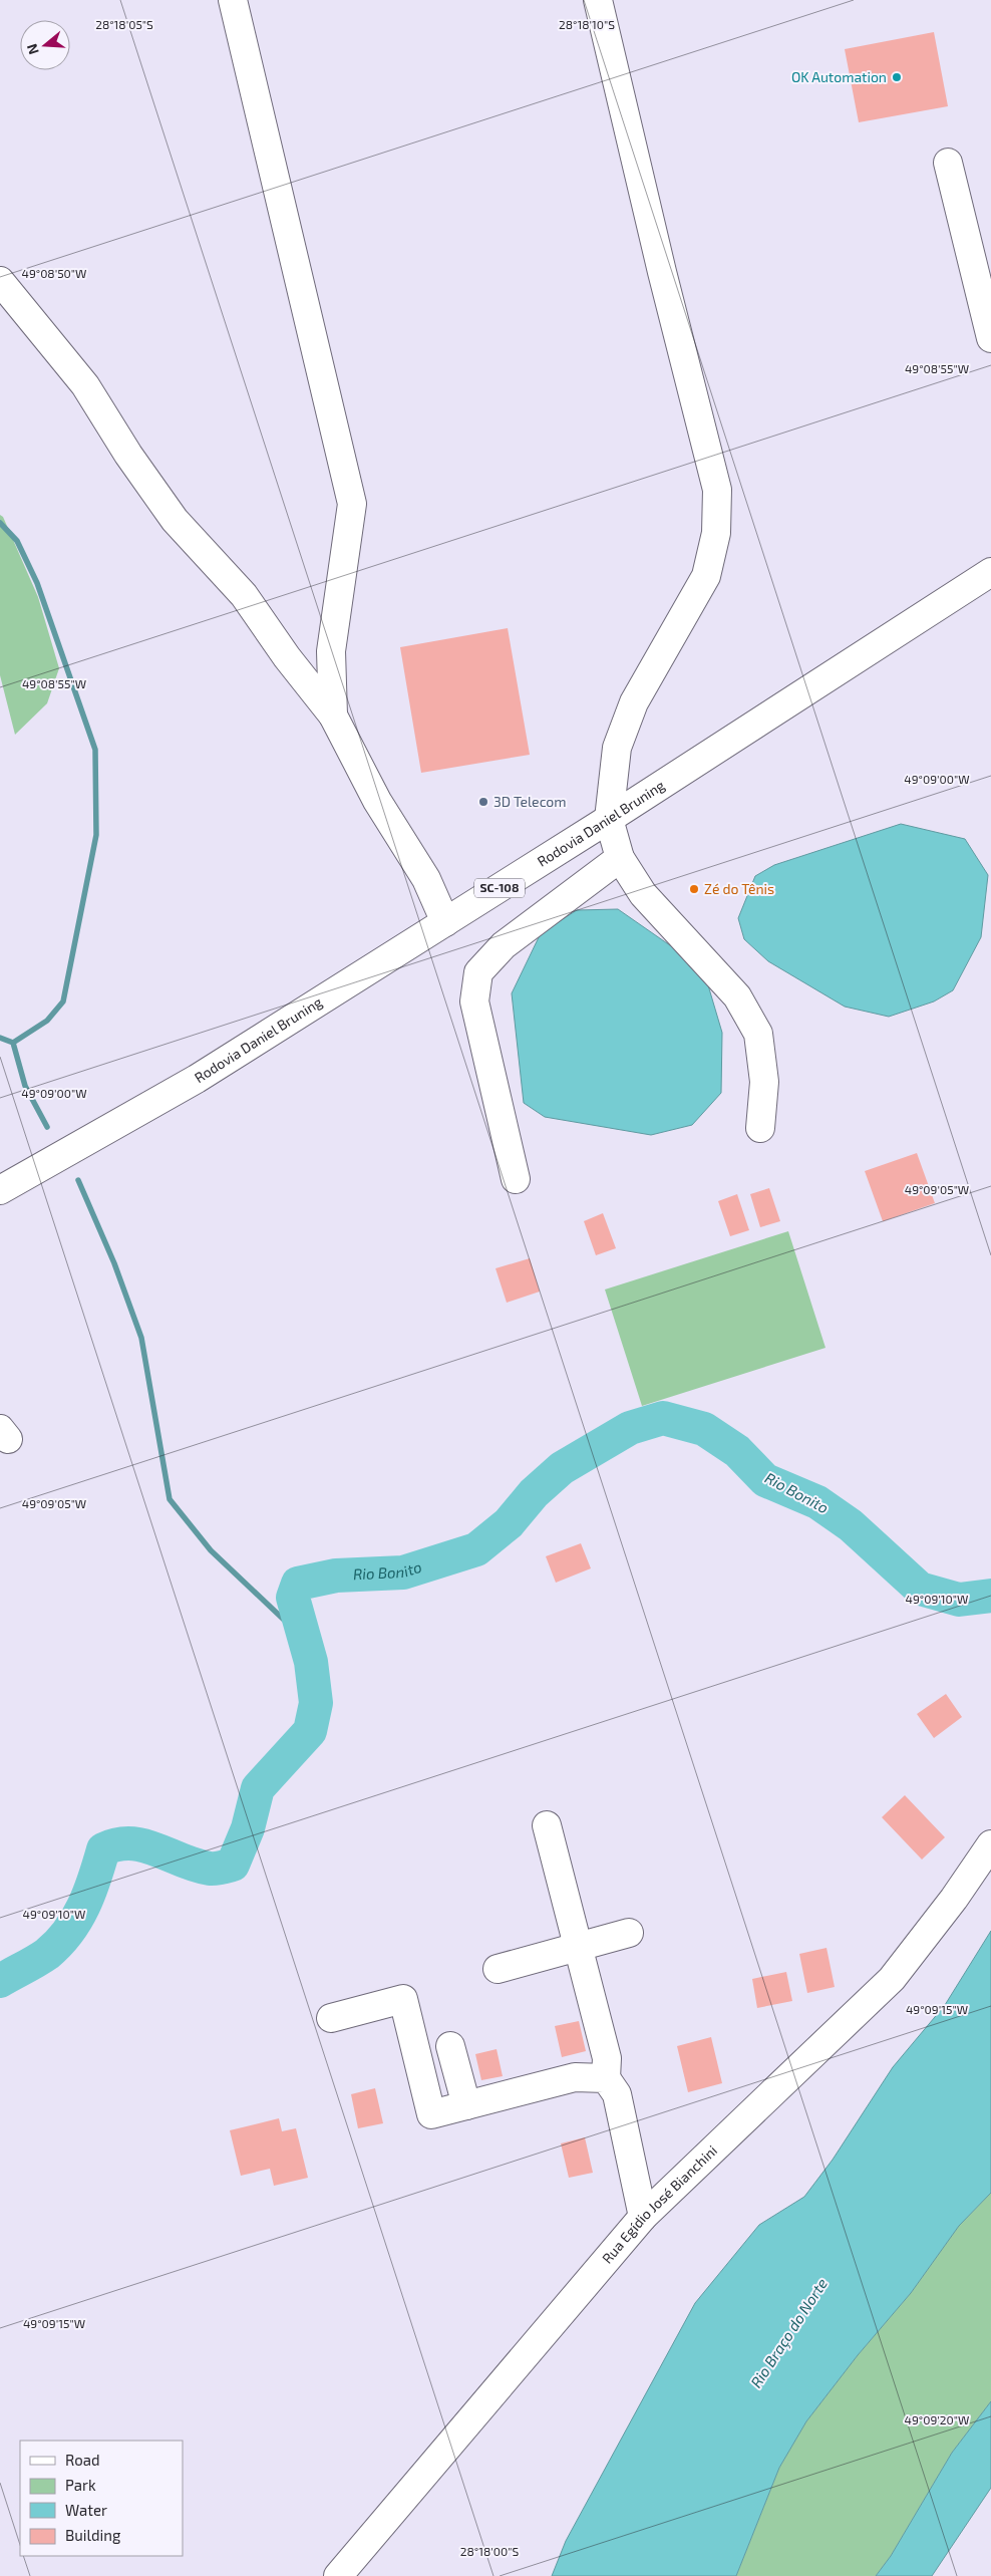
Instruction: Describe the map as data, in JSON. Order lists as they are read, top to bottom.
{
  "streets": {
    "main road": ["Rodovia Daniel Bruning", "SC-108", "Rua Egídio José Bianchini"]
  },
  "water": ["Rio Bonito", "Rio Braço do Norte"],
  "places": ["OK Automation", "3D Telecom", "Zé do Tênis"],
  "legend": [
    "Road",
    "Park",
    "Water",
    "Building"
  ],
  "north": "left",
  "coordinates": [
    "28°18'05\"S",
    "28°18'10\"S",
    "49°08'50\"W",
    "49°08'55\"W",
    "49°09'00\"W",
    "49°09'05\"W",
    "49°09'10\"W",
    "49°09'15\"W",
    "49°09'20\"W",
    "28°18'00\"S"
  ]
}
